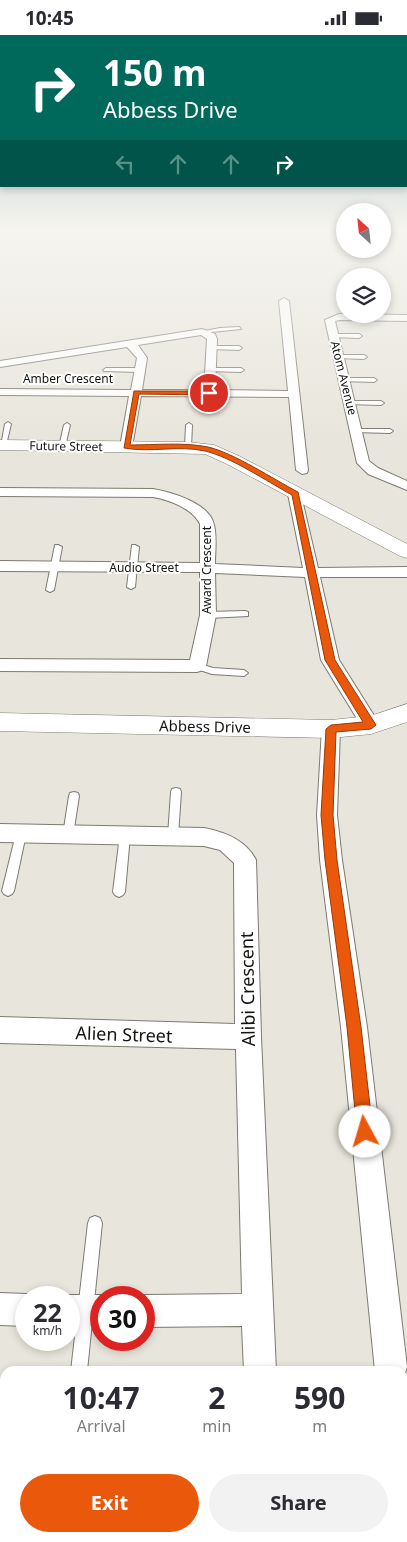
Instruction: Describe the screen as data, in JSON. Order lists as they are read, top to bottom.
{
  "streets": {
    "street": [
      "Amber Crescent",
      "Atom Avenue",
      "Future Street",
      "Audio Street",
      "Award Crescent",
      "Abbess Drive",
      "Alibi Crescent",
      "Alien Street"
    ]
  },
  "crossings": [
    ["Audio Street", "Award Crescent"],
    ["Alibi Crescent", "Alien Street"]
  ],
  "north": "top left",
  "page": {
    "status": "10:45",
    "turn": ["150 m", "Abbess Drive"],
    "speed": "22 km/h",
    "limit": "30",
    "eta": [
      "10:47",
      "Arrival",
      "2",
      "min",
      "590",
      "m"
    ],
    "buttons": ["Exit", "Share"]
  }
}
